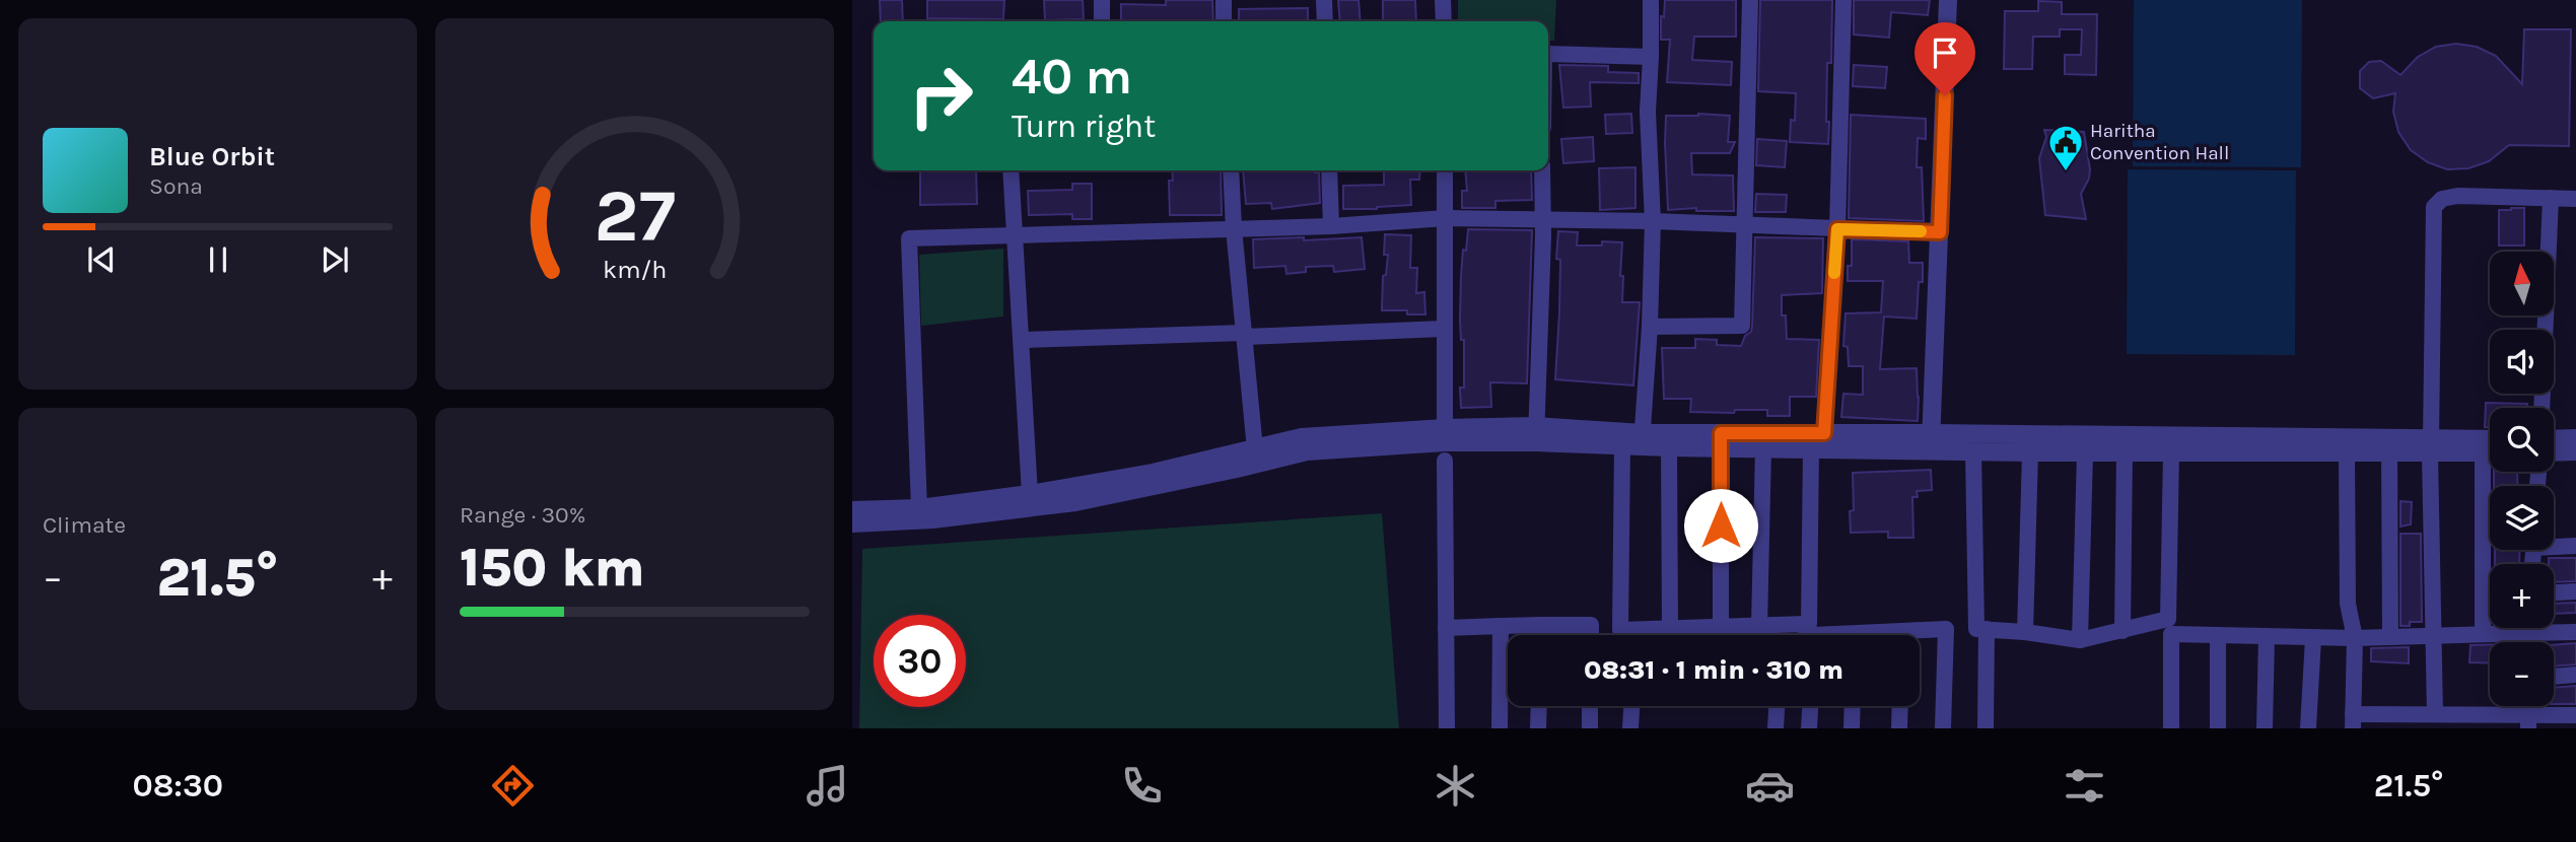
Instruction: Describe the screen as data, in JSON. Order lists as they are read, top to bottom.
{
  "places": {
    "public building": ["Haritha Convention Hall"]
  },
  "north": "top",
  "page": {
    "turn": ["40 m", "Turn right"],
    "song": ["Blue Orbit", "Sona"],
    "map_buttons": ["+", "−"],
    "tile": [
      "Climate",
      ["Range · 30%", "150 km"]
    ],
    "heat": ["−", "21.5°", "+"],
    "limit": "30",
    "trip": "08:31 · 1 min · 310 m",
    "tabs": ["08:30", "21.5°"],
    "gauge": ["27", "km/h"]
  }
}
